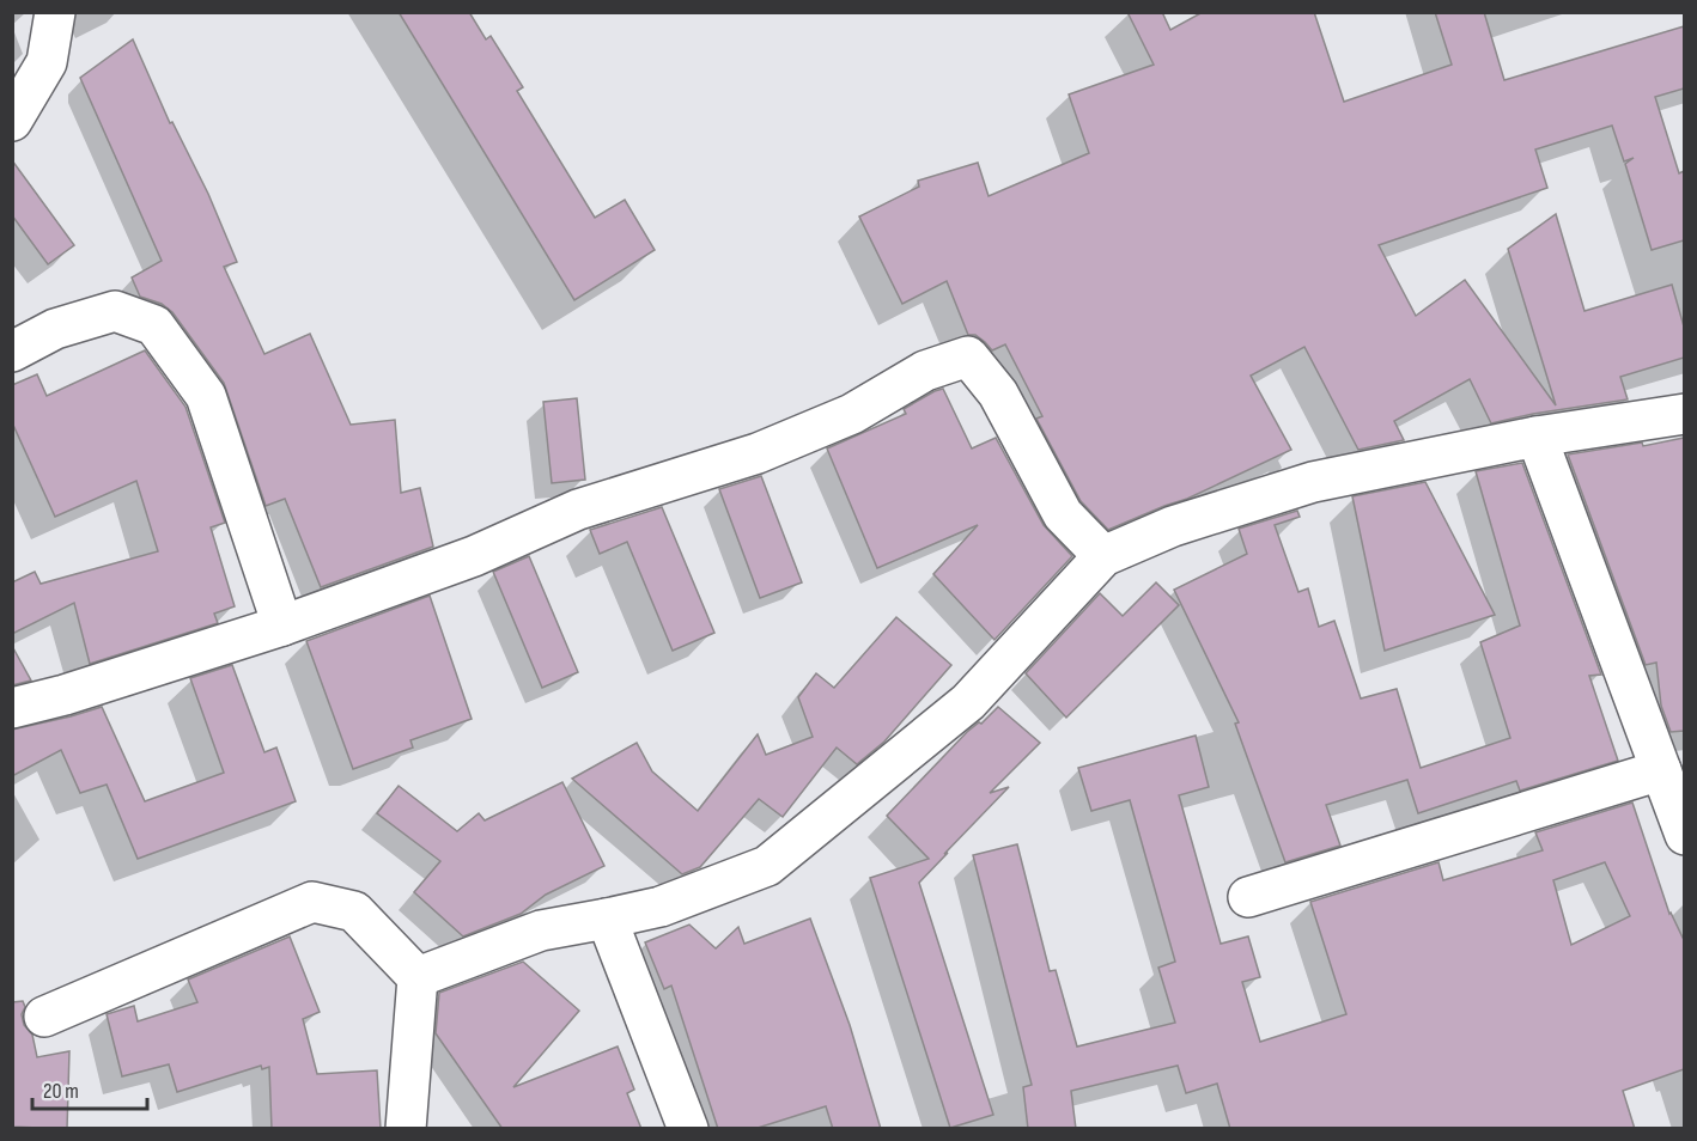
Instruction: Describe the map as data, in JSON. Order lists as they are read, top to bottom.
{
  "scale_bar": "20 m"
}
